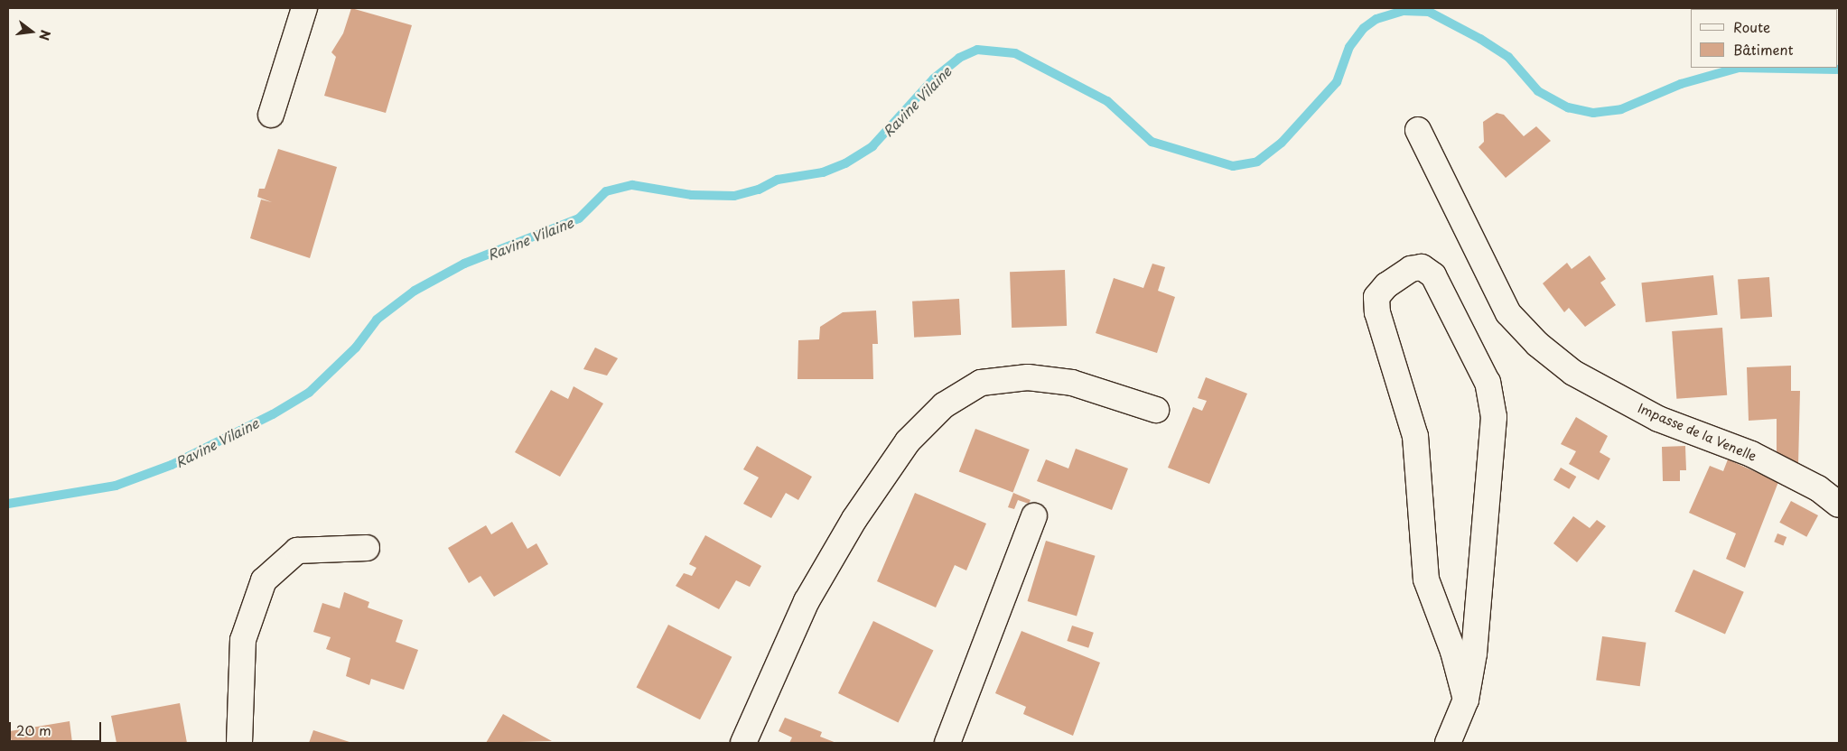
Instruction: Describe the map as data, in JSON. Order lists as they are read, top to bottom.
{
  "streets": {
    "street": ["Impasse de la Venelle"]
  },
  "water": ["Ravine Vilaine"],
  "legend": ["Route", "Bâtiment"],
  "scale_bar": "20 m",
  "north": "right"
}
